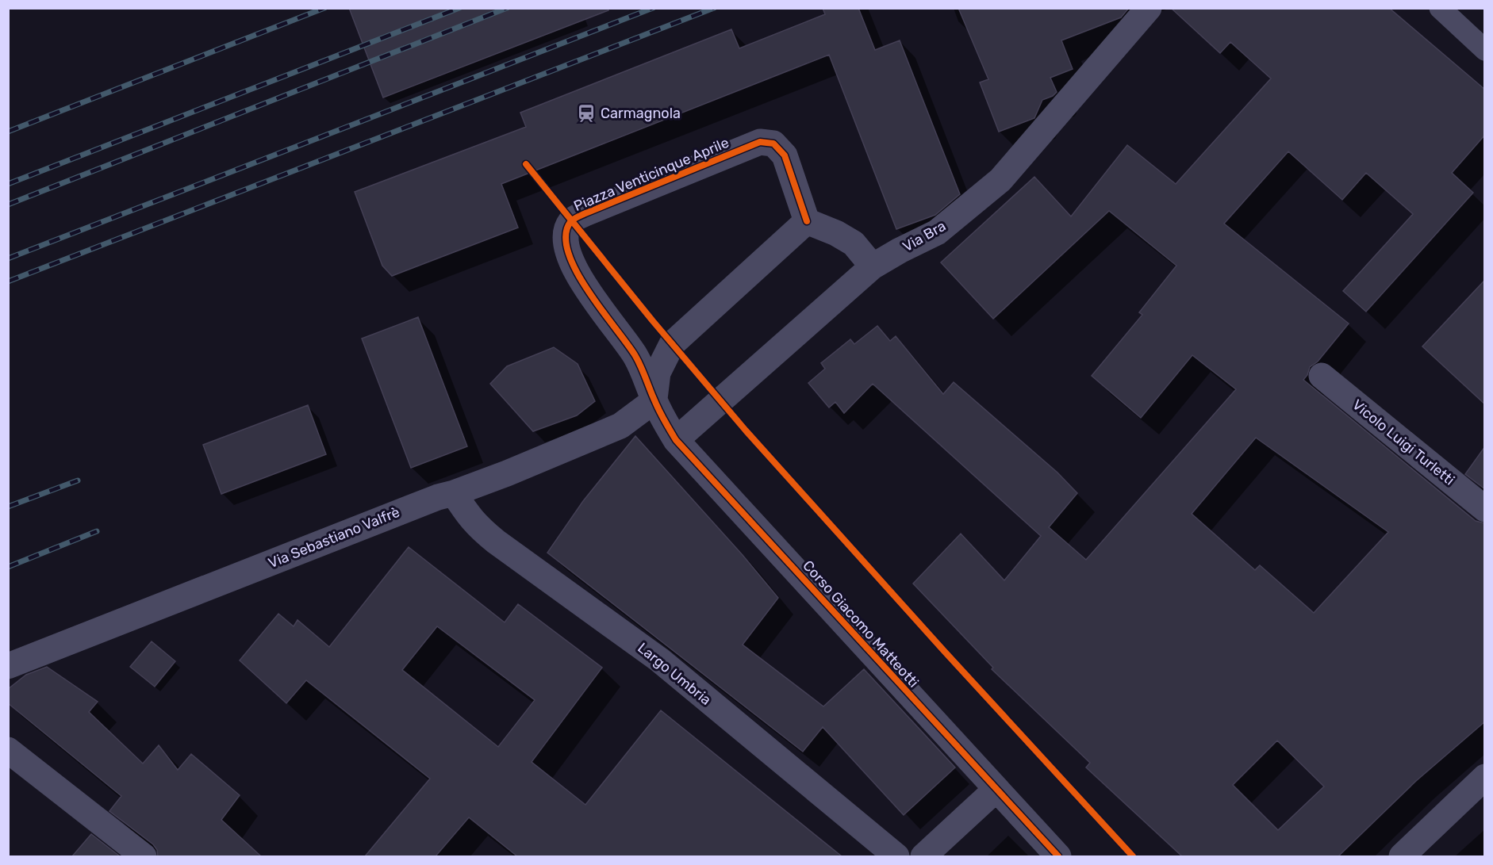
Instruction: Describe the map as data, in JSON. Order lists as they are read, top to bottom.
{
  "streets": {
    "street": [
      "Piazza Venticinque Aprile",
      "Via Bra",
      "Vicolo Luigi Turletti",
      "Via Sebastiano Valfrè",
      "Corso Giacomo Matteotti",
      "Largo Umbria"
    ]
  },
  "crossings": [
    ["Piazza Venticinque Aprile", "Via Sebastiano Valfrè"],
    ["Piazza Venticinque Aprile", "Corso Giacomo Matteotti"],
    ["Via Bra", "Corso Giacomo Matteotti"],
    ["Via Sebastiano Valfrè", "Corso Giacomo Matteotti"],
    ["Via Sebastiano Valfrè", "Largo Umbria"]
  ],
  "places": {
    "station": ["Carmagnola"]
  }
}
